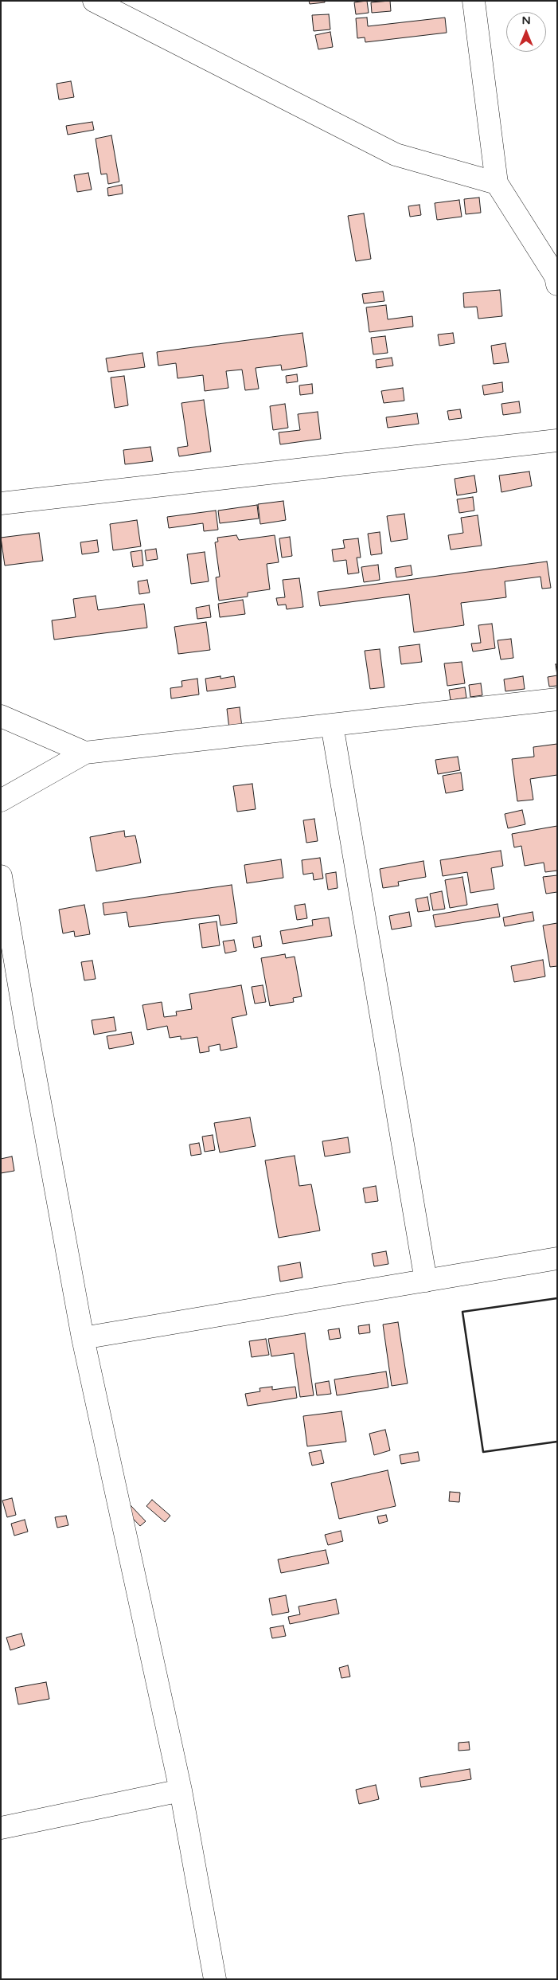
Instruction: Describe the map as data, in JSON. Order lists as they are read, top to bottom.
{
  "north": "top"
}
